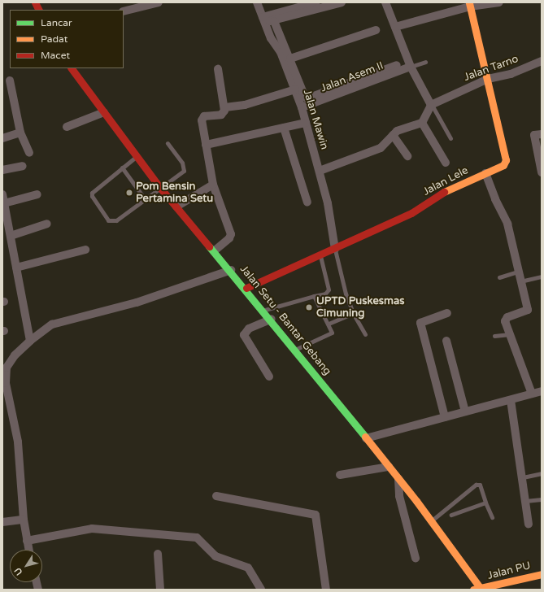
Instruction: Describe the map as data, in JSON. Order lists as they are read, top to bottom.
{
  "streets": {
    "main road": ["Jalan Lele", "Jalan Setu - Bantar Gebang", "Jalan PU"],
    "street": ["Jalan Tarno", "Jalan Asem II", "Jalan Mawin"]
  },
  "crossings": [
    ["Jalan Tarno", "Jalan Lele"],
    ["Jalan Asem II", "Jalan Mawin"],
    ["Jalan Mawin", "Jalan Lele"],
    ["Jalan Lele", "Jalan Setu - Bantar Gebang"],
    ["Jalan Setu - Bantar Gebang", "Jalan PU"]
  ],
  "places": ["Pom Bensin Pertamina Setu", "UPTD Puskesmas Cimuning"],
  "legend": ["Lancar", "Padat", "Macet"],
  "north": "bottom left"
}
